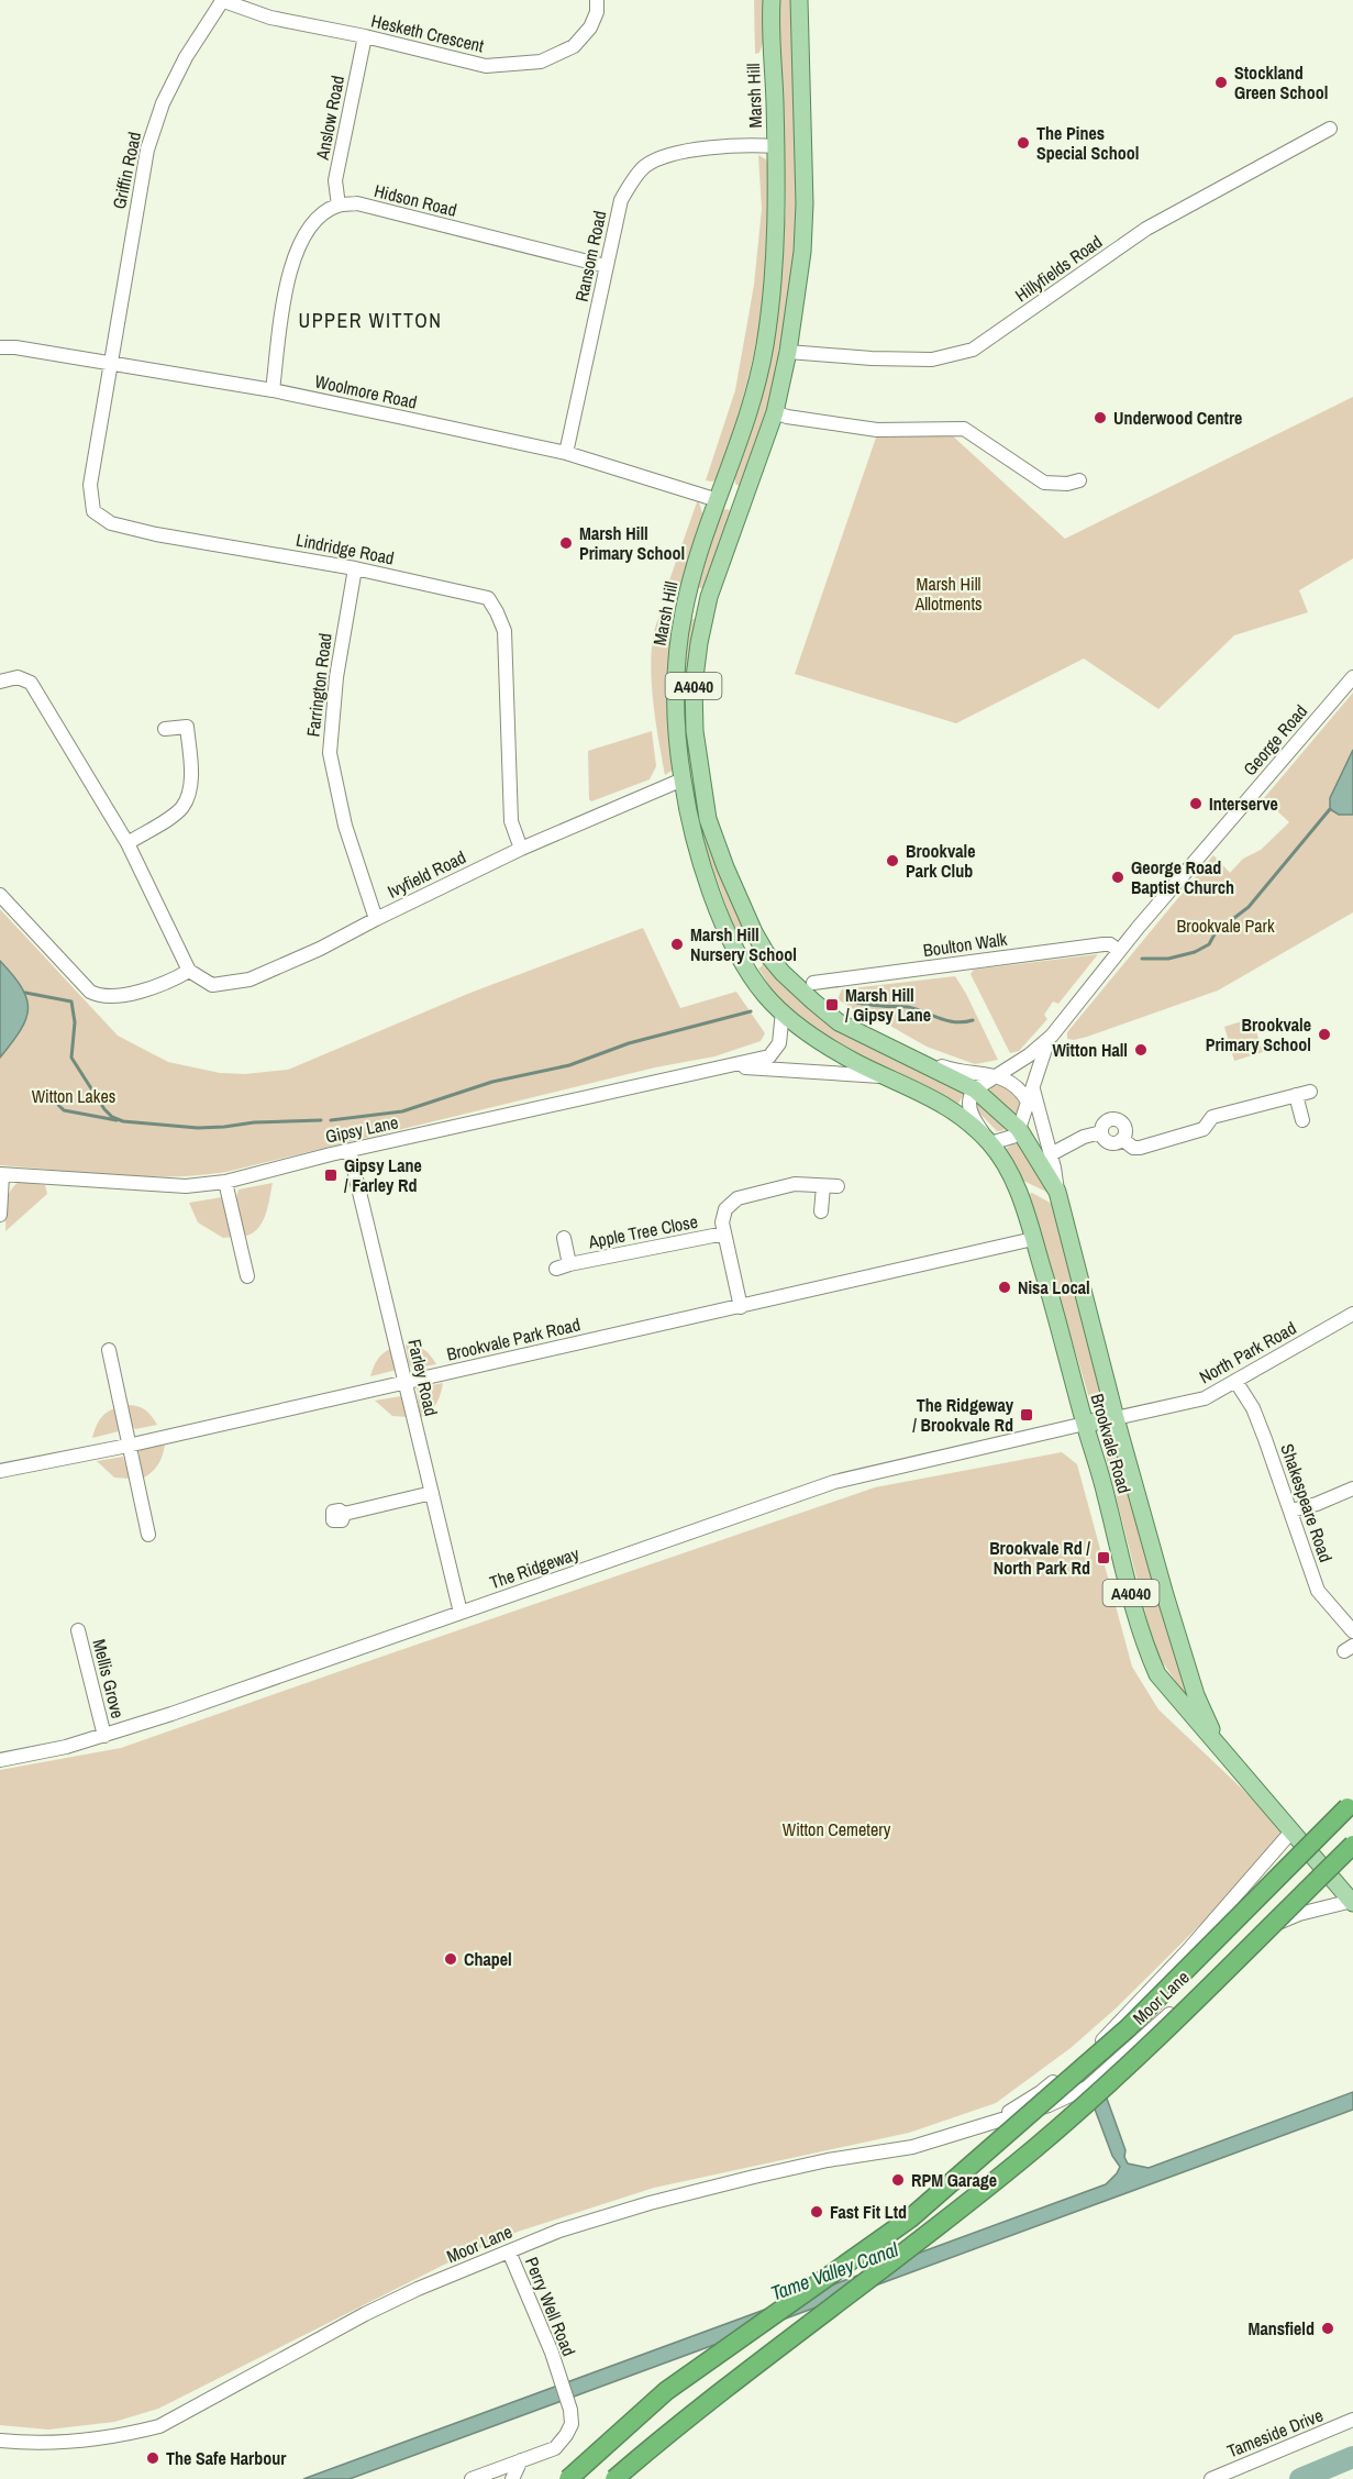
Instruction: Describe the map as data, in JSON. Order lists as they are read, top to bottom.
{
  "streets": {
    "main road": ["Marsh Hill", "A4040", "Brookvale Road"],
    "street": [
      "Hesketh Crescent",
      "Anslow Road",
      "Griffin Road",
      "Hidson Road",
      "Ransom Road",
      "Hillyfields Road",
      "Woolmore Road",
      "Lindridge Road",
      "Farrington Road",
      "George Road",
      "Ivyfield Road",
      "Boulton Walk",
      "Gipsy Lane",
      "Apple Tree Close",
      "Brookvale Park Road",
      "North Park Road",
      "Farley Road",
      "Shakespeare Road",
      "The Ridgeway",
      "Mellis Grove",
      "Moor Lane",
      "Perry Well Road",
      "Tameside Drive"
    ]
  },
  "crossings": [
    ["Hesketh Crescent", "Anslow Road"],
    ["Hesketh Crescent", "Griffin Road"],
    ["Marsh Hill", "Ransom Road"],
    ["Marsh Hill", "Woolmore Road"],
    ["Marsh Hill", "Ivyfield Road"],
    ["Marsh Hill", "Gipsy Lane"],
    ["Marsh Hill", "Brookvale Road"],
    ["Anslow Road", "Hidson Road"],
    ["Griffin Road", "Woolmore Road"],
    ["Griffin Road", "Lindridge Road"],
    ["Hidson Road", "Ransom Road"],
    ["Ransom Road", "Woolmore Road"],
    ["Hillyfields Road", "A4040"],
    ["Woolmore Road", "Lindridge Road"],
    ["Lindridge Road", "Farrington Road"],
    ["Lindridge Road", "Ivyfield Road"],
    ["Farrington Road", "Ivyfield Road"],
    ["A4040", "George Road"],
    ["A4040", "Brookvale Road"],
    ["George Road", "Boulton Walk"],
    ["George Road", "Brookvale Road"],
    ["Gipsy Lane", "Farley Road"],
    ["Brookvale Park Road", "Farley Road"],
    ["Brookvale Park Road", "Brookvale Road"],
    ["North Park Road", "Brookvale Road"],
    ["North Park Road", "Shakespeare Road"],
    ["Farley Road", "The Ridgeway"],
    ["Brookvale Road", "The Ridgeway"],
    ["Brookvale Road", "Moor Lane"],
    ["The Ridgeway", "Mellis Grove"],
    ["Moor Lane", "Perry Well Road"]
  ],
  "districts": ["UPPER WITTON"],
  "water": ["Tame Valley Canal"],
  "parks": [
    "Marsh Hill Allotments",
    "Brookvale Park",
    "Witton Lakes",
    "Witton Cemetery"
  ],
  "places": {
    "other": [
      "Stockland Green School",
      "The Pines Special School",
      "Underwood Centre",
      "Marsh Hill Primary School",
      "Interserve",
      "Brookvale Park Club",
      "George Road Baptist Church",
      "Marsh Hill Nursery School",
      "Brookvale Primary School",
      "Witton Hall",
      "Nisa Local",
      "Chapel",
      "RPM Garage",
      "Fast Fit Ltd",
      "Mansfield",
      "The Safe Harbour"
    ],
    "transit": [
      "Marsh Hill / Gipsy Lane",
      "Gipsy Lane / Farley Rd",
      "The Ridgeway / Brookvale Rd",
      "Brookvale Rd / North Park Rd"
    ]
  }
}
